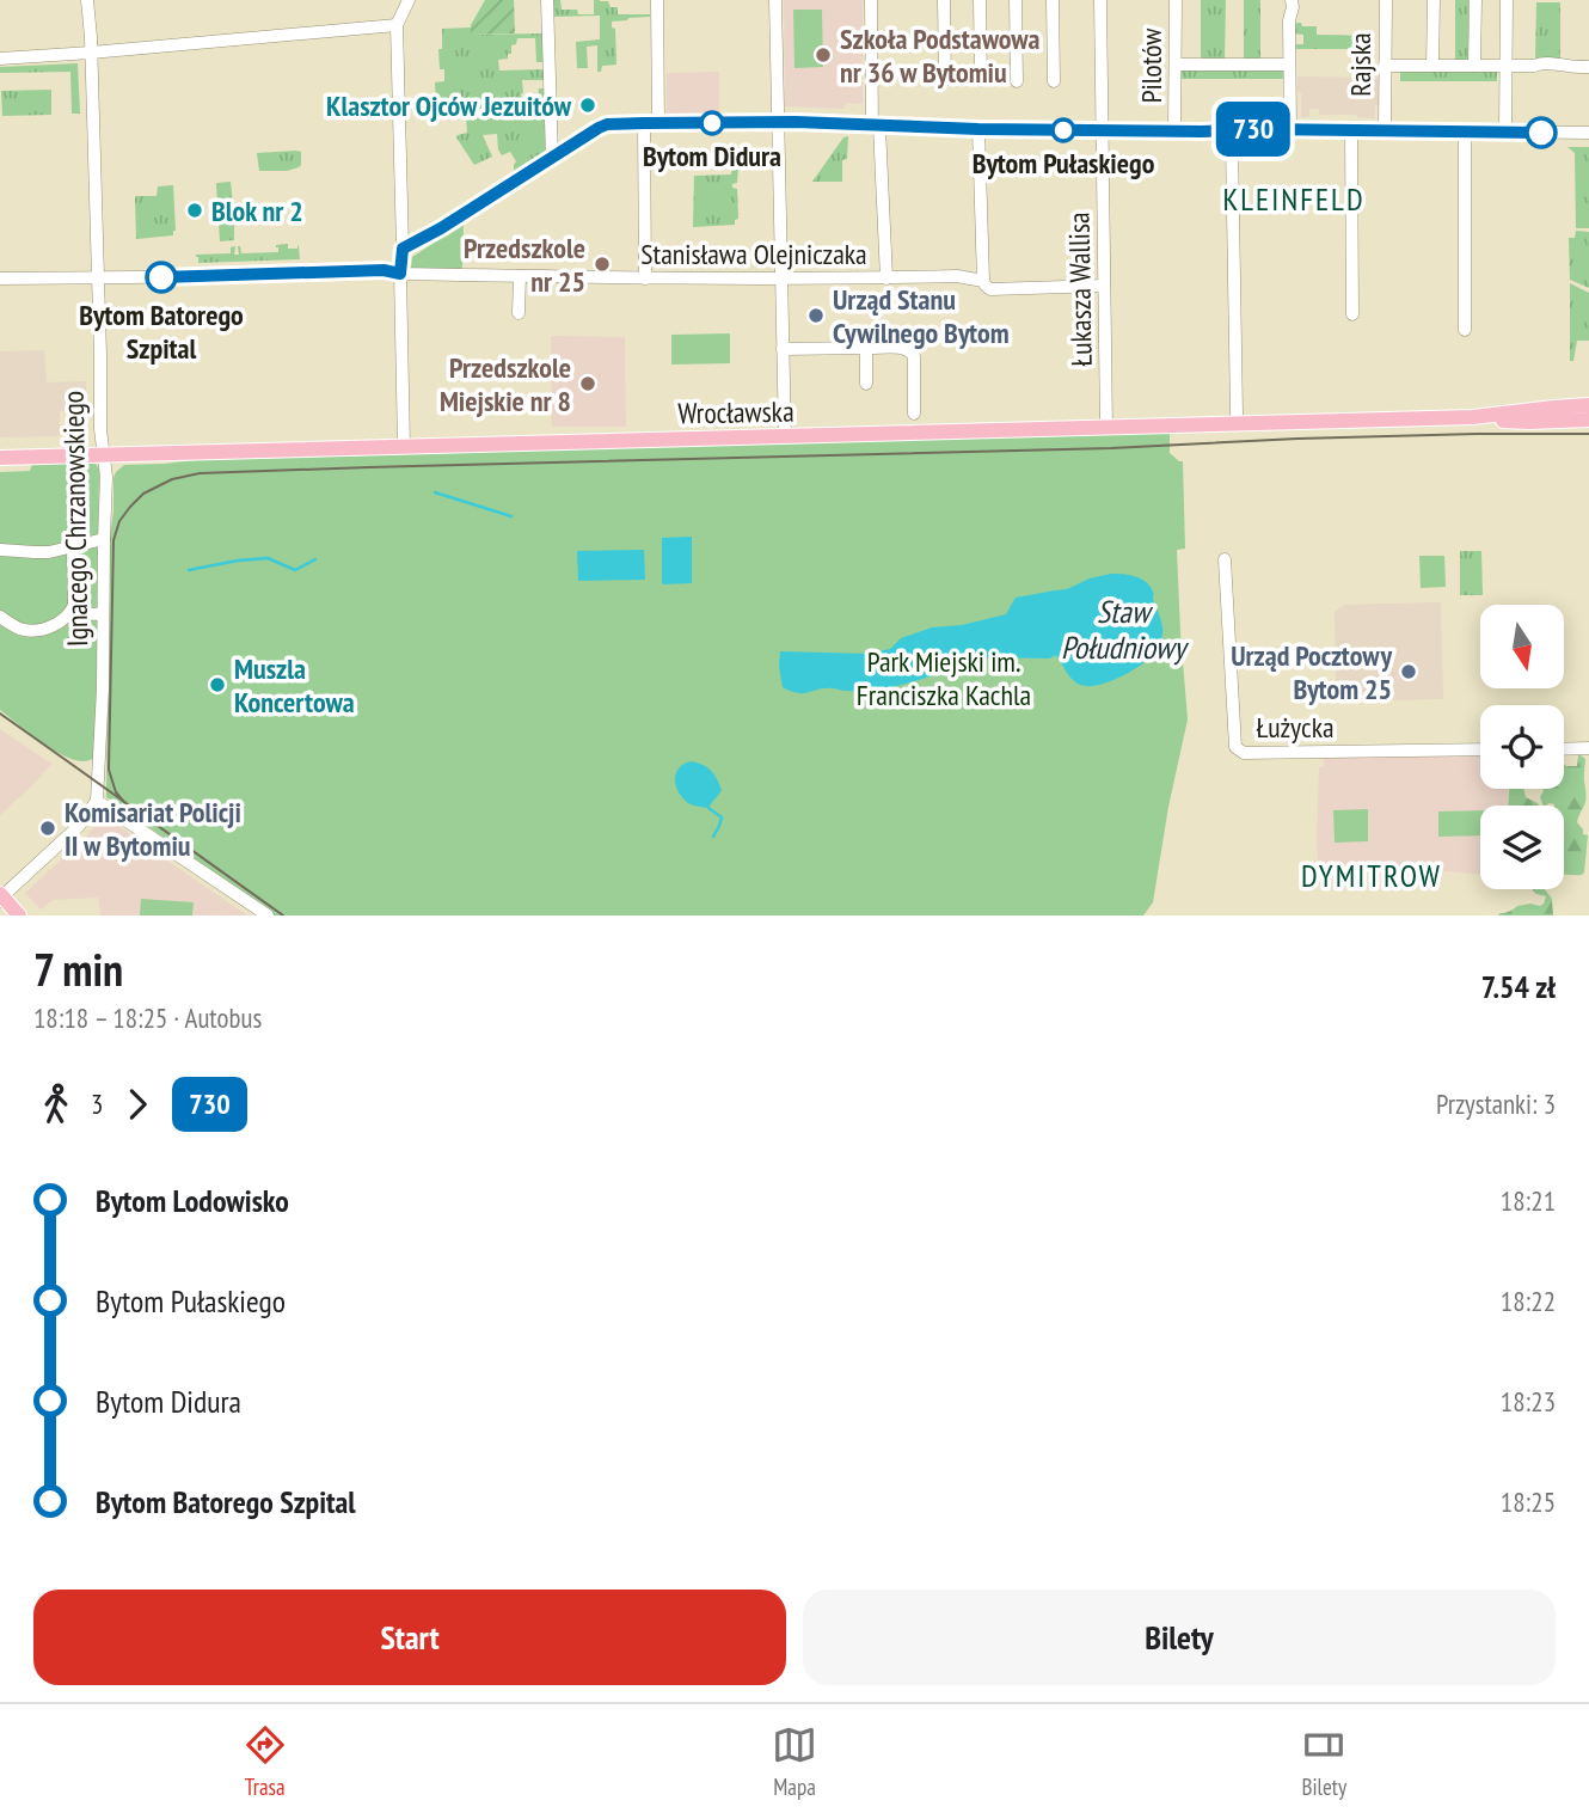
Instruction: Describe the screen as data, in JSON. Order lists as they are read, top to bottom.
{
  "streets": {
    "main road": ["Wrocławska"],
    "street": [
      "Rajska",
      "Pilotów",
      "Stanisława Olejniczaka",
      "Łukasza Wallisa",
      "Ignacego Chrzanowskiego",
      "Łużycka"
    ]
  },
  "crossings": [
    ["Stanisława Olejniczaka", "Łukasza Wallisa"],
    ["Stanisława Olejniczaka", "Ignacego Chrzanowskiego"],
    ["Łukasza Wallisa", "Wrocławska"],
    ["Wrocławska", "Ignacego Chrzanowskiego"]
  ],
  "districts": ["KLEINFELD", "DYMITROW"],
  "water": ["Staw Południowy"],
  "parks": ["Park Miejski im. Franciszka Kachla"],
  "places": [
    "Szkoła Podstawowa nr 36 w Bytomiu",
    "Klasztor Ojców Jezuitów",
    "Bytom Didura",
    "Bytom Pułaskiego",
    "Blok nr 2",
    "Przedszkole nr 25",
    "Bytom Batorego Szpital",
    "Urząd Stanu Cywilnego Bytom",
    "Przedszkole Miejskie nr 8",
    "Urząd Pocztowy Bytom 25",
    "Muszla Koncertowa",
    "Komisariat Policji II w Bytomiu"
  ],
  "lines": ["bus line 730"],
  "north": "bottom",
  "page": {
    "on_map": "730",
    "heading": ["7 min", "18:18 – 18:25 · Autobus", "7.54 zł"],
    "legs": ["3", "730", "Przystanki: 3"],
    "list": [
      {
        "name": "Bytom Lodowisko",
        "value": "18:21"
      },
      {
        "name": "Bytom Pułaskiego",
        "value": "18:22"
      },
      {
        "name": "Bytom Didura",
        "value": "18:23"
      },
      {
        "name": "Bytom Batorego Szpital",
        "value": "18:25"
      }
    ],
    "buttons": ["Start", "Bilety"],
    "tabs": ["Trasa", "Mapa", "Bilety"]
  }
}
